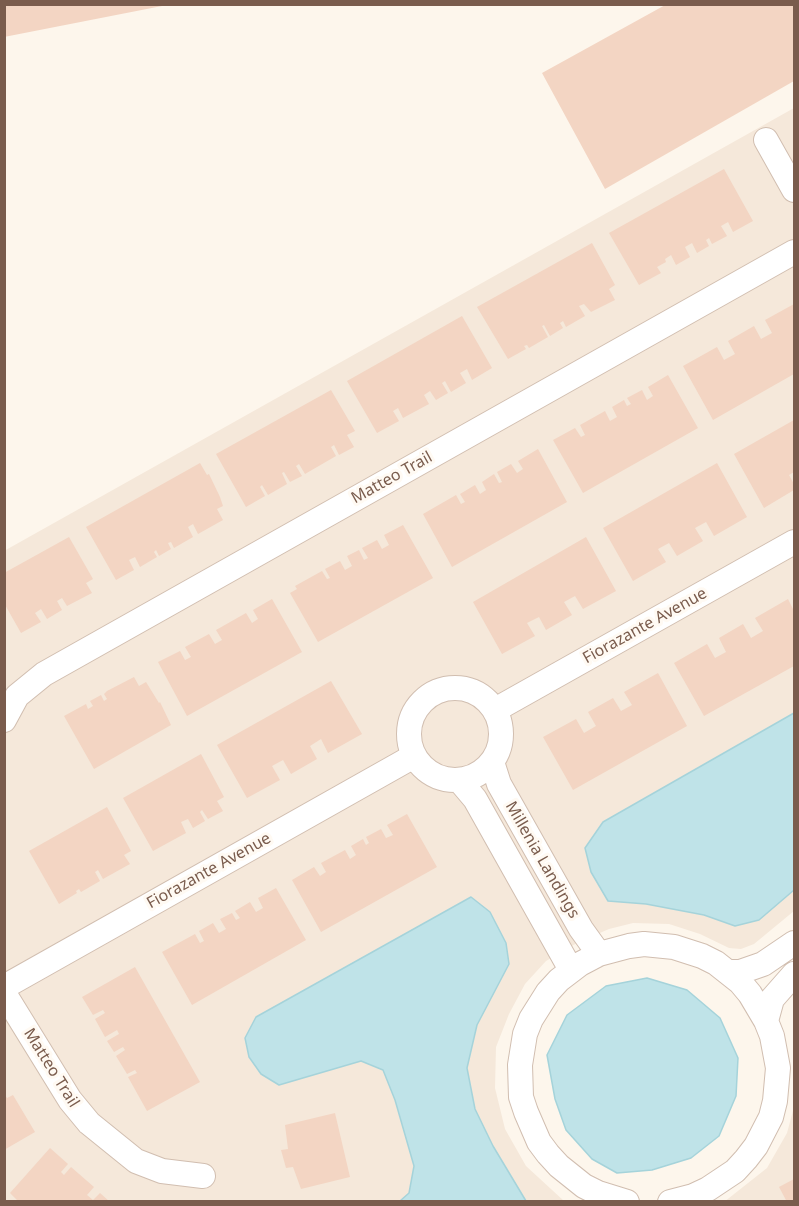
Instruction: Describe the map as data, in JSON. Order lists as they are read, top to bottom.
{
  "streets": {
    "street": ["Matteo Trail", "Fiorazante Avenue", "Millenia Landings"]
  },
  "crossings": [
    ["Fiorazante Avenue", "Millenia Landings"]
  ]
}
